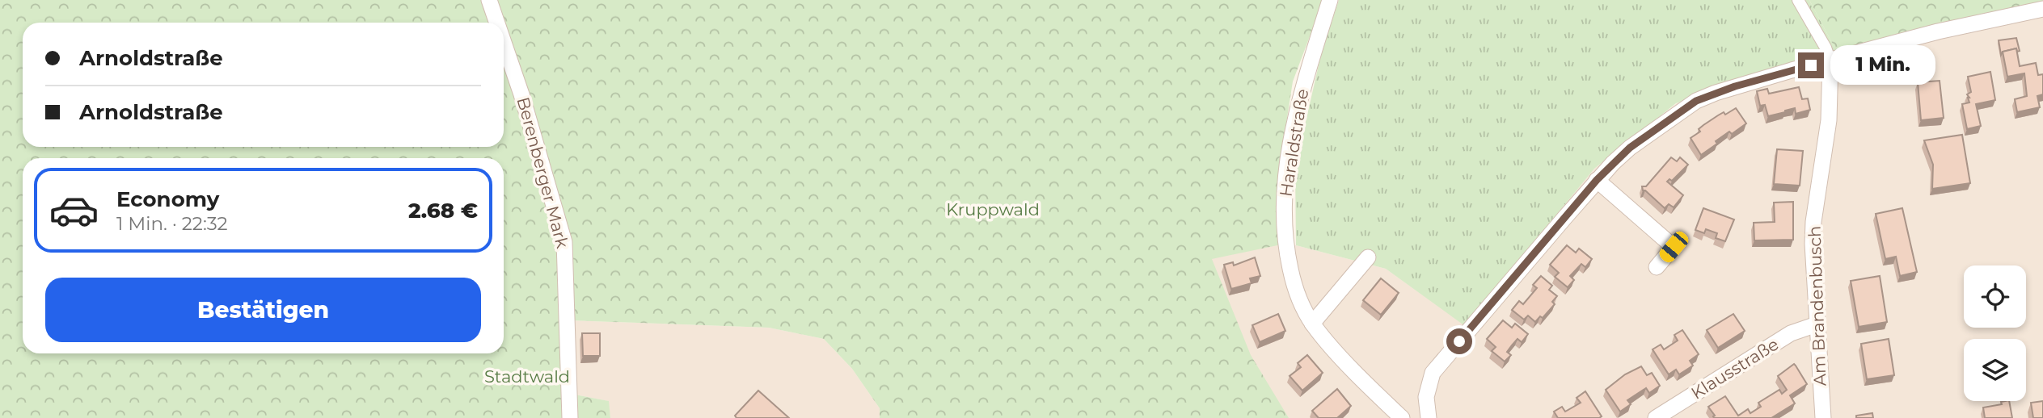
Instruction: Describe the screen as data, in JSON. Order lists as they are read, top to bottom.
{
  "streets": {
    "street": [
      "Haraldstraße",
      "Berenberger Mark",
      "Am Brandenbusch",
      "Klausstraße"
    ]
  },
  "crossings": [
    ["Am Brandenbusch", "Klausstraße"]
  ],
  "parks": ["Kruppwald", "Stadtwald"],
  "page": {
    "banner": ["Arnoldstraße", "Arnoldstraße"],
    "bubble": "1 Min.",
    "list": [
      {
        "name": "Economy",
        "note": "1 Min. · 22:32",
        "value": "2.68 €"
      }
    ],
    "buttons": "Bestätigen"
  }
}
